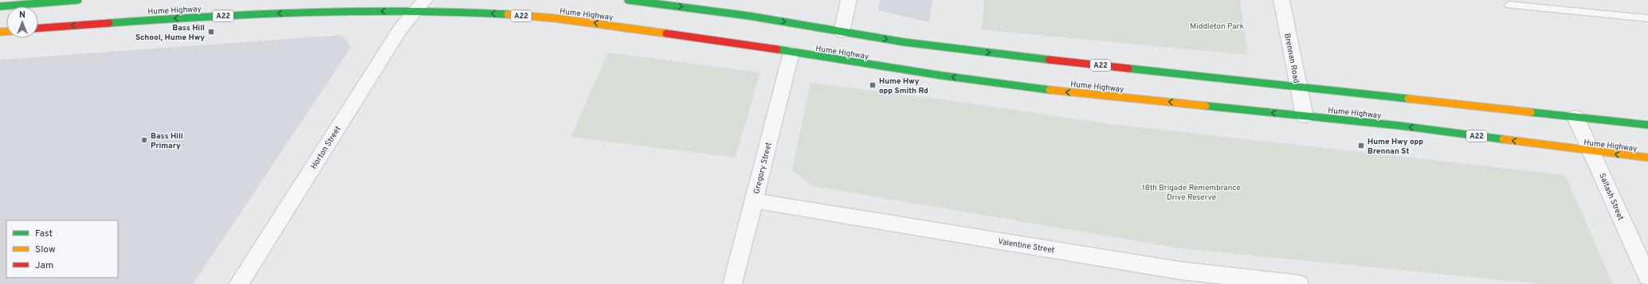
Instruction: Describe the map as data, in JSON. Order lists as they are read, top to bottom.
{
  "streets": {
    "highway": ["Hume Highway", "A22"],
    "street": [
      "Brennan Road",
      "Horton Street",
      "Gregory Street",
      "Saltash Street",
      "Valentine Street"
    ]
  },
  "crossings": [
    ["Hume Highway", "Brennan Road"],
    ["Hume Highway", "Horton Street"],
    ["Hume Highway", "Gregory Street"],
    ["Hume Highway", "Saltash Street"],
    ["A22", "Brennan Road"],
    ["A22", "Saltash Street"],
    ["Gregory Street", "Valentine Street"]
  ],
  "parks": ["Middleton Park", "18th Brigade Remembrance Drive Reserve"],
  "places": {
    "transit": ["Bass Hill School, Hume Hwy", "Hume Hwy opp Smith Rd", "Hume Hwy opp Brennan St"],
    "other": ["Bass Hill Primary"]
  },
  "legend": ["Fast", "Slow", "Jam"],
  "north": "top"
}
